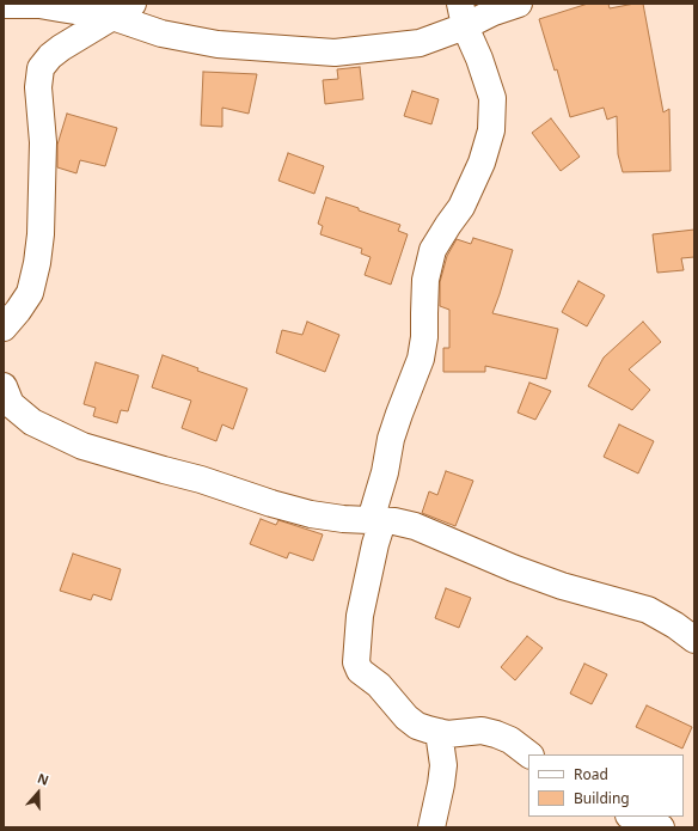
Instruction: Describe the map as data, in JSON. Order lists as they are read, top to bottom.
{
  "legend": ["Road", "Building"],
  "north": "top"
}
